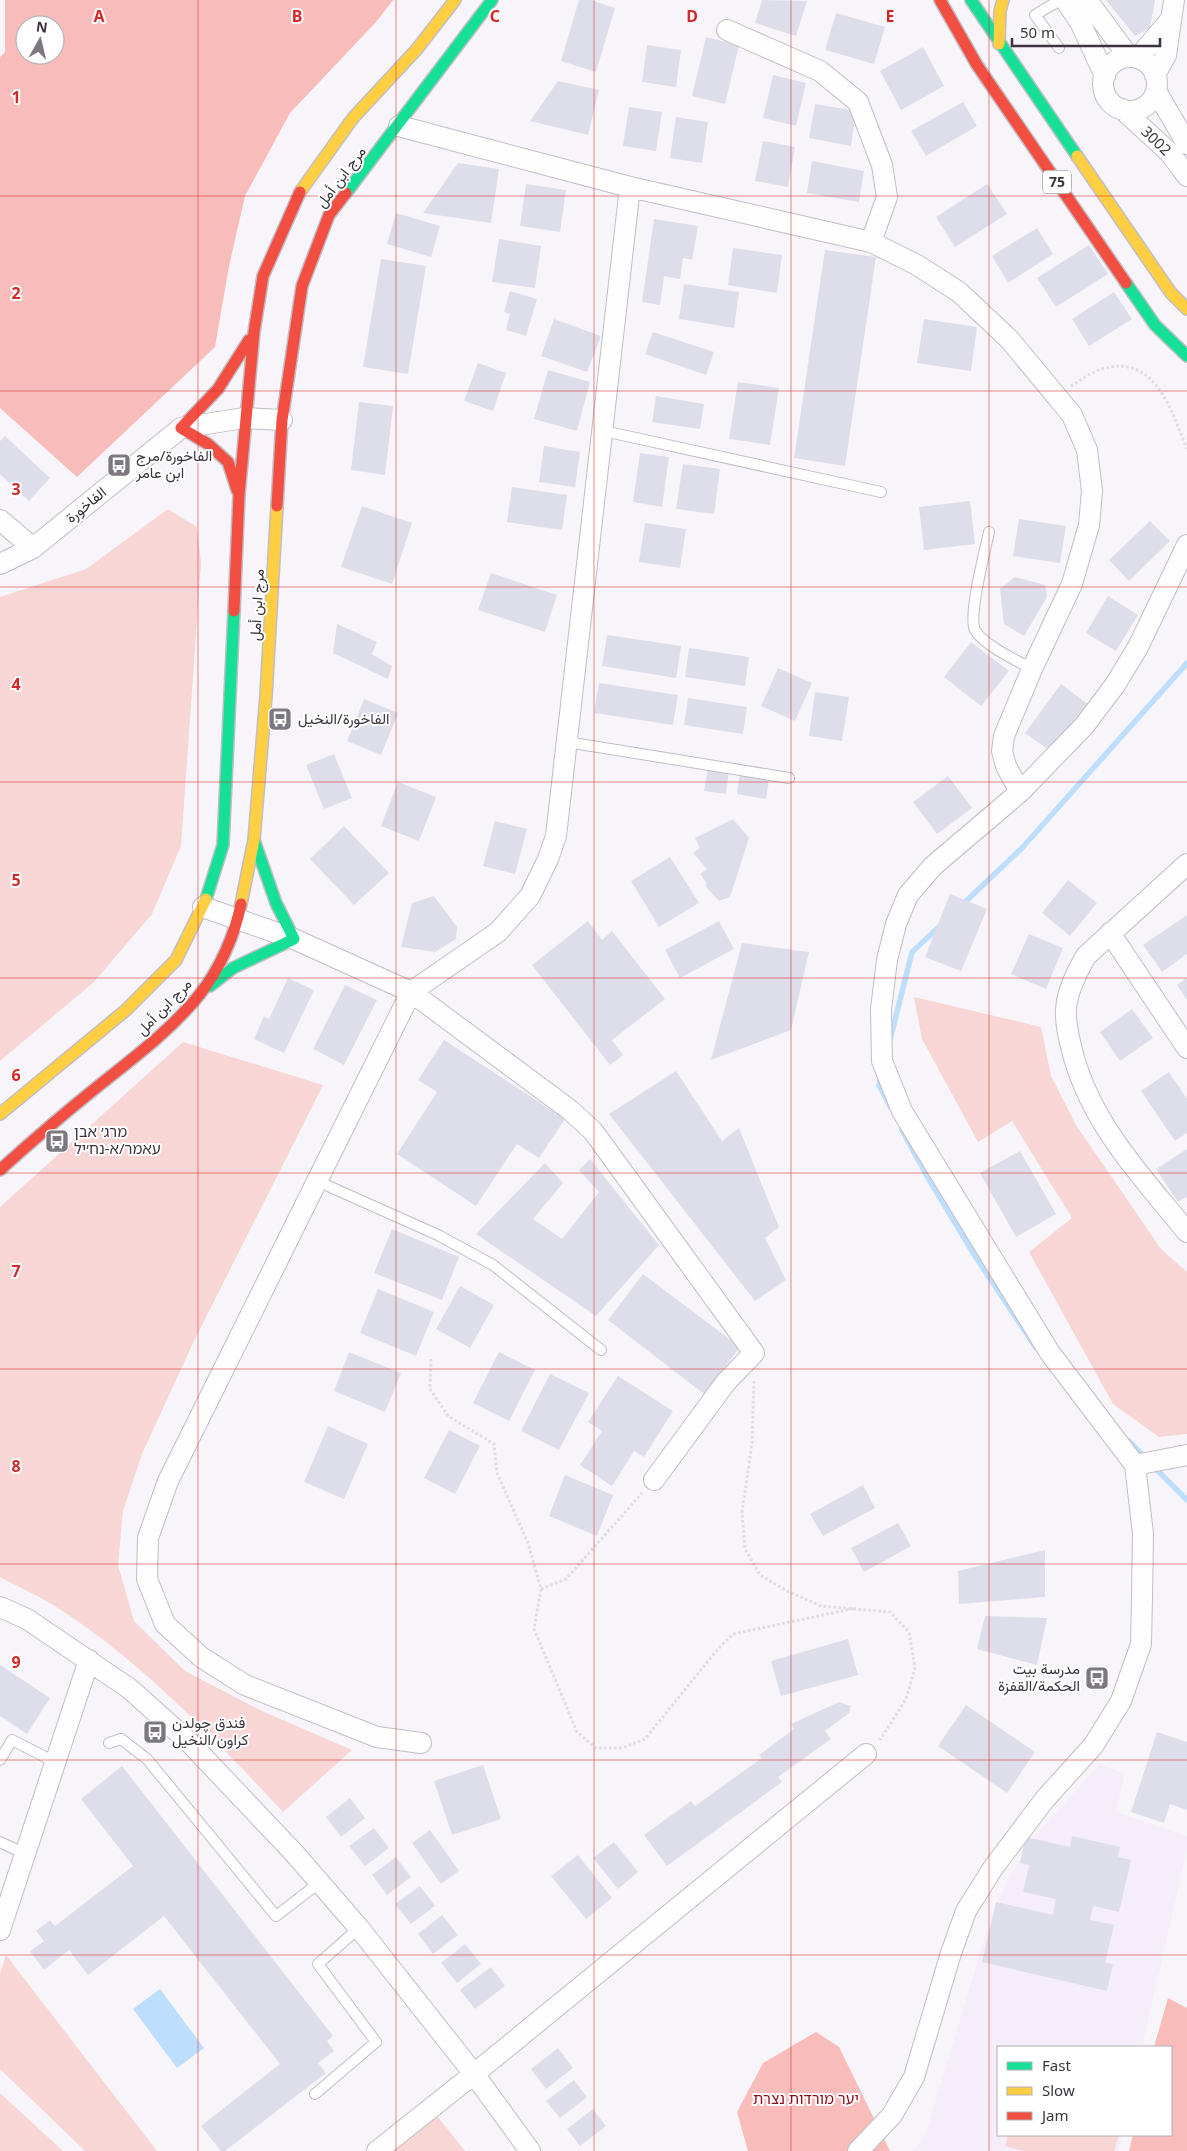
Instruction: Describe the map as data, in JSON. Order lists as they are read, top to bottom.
{
  "streets": {
    "main road": ["مرج ابن أمل", "75"],
    "street": ["3002", "الفاخورة"]
  },
  "parks": ["יער מורדות נצרת"],
  "places": {
    "bus stop": [
      "الفاخورة/مرج ابن عامر",
      "الفاخورة/النخيل",
      "מרג׳ אבן עאמר/א-נח׳יל",
      "مدرسة بيت الحكمة/القفزة",
      "فندق چولدن كراون/النخيل"
    ]
  },
  "legend": ["Fast", "Slow", "Jam"],
  "scale_bar": "50 m",
  "north": "top",
  "grid": {
    "columns": [
      "A",
      "B",
      "C",
      "D",
      "E"
    ],
    "rows": [
      "1",
      "2",
      "3",
      "4",
      "5",
      "6",
      "7",
      "8",
      "9"
    ]
  }
}
